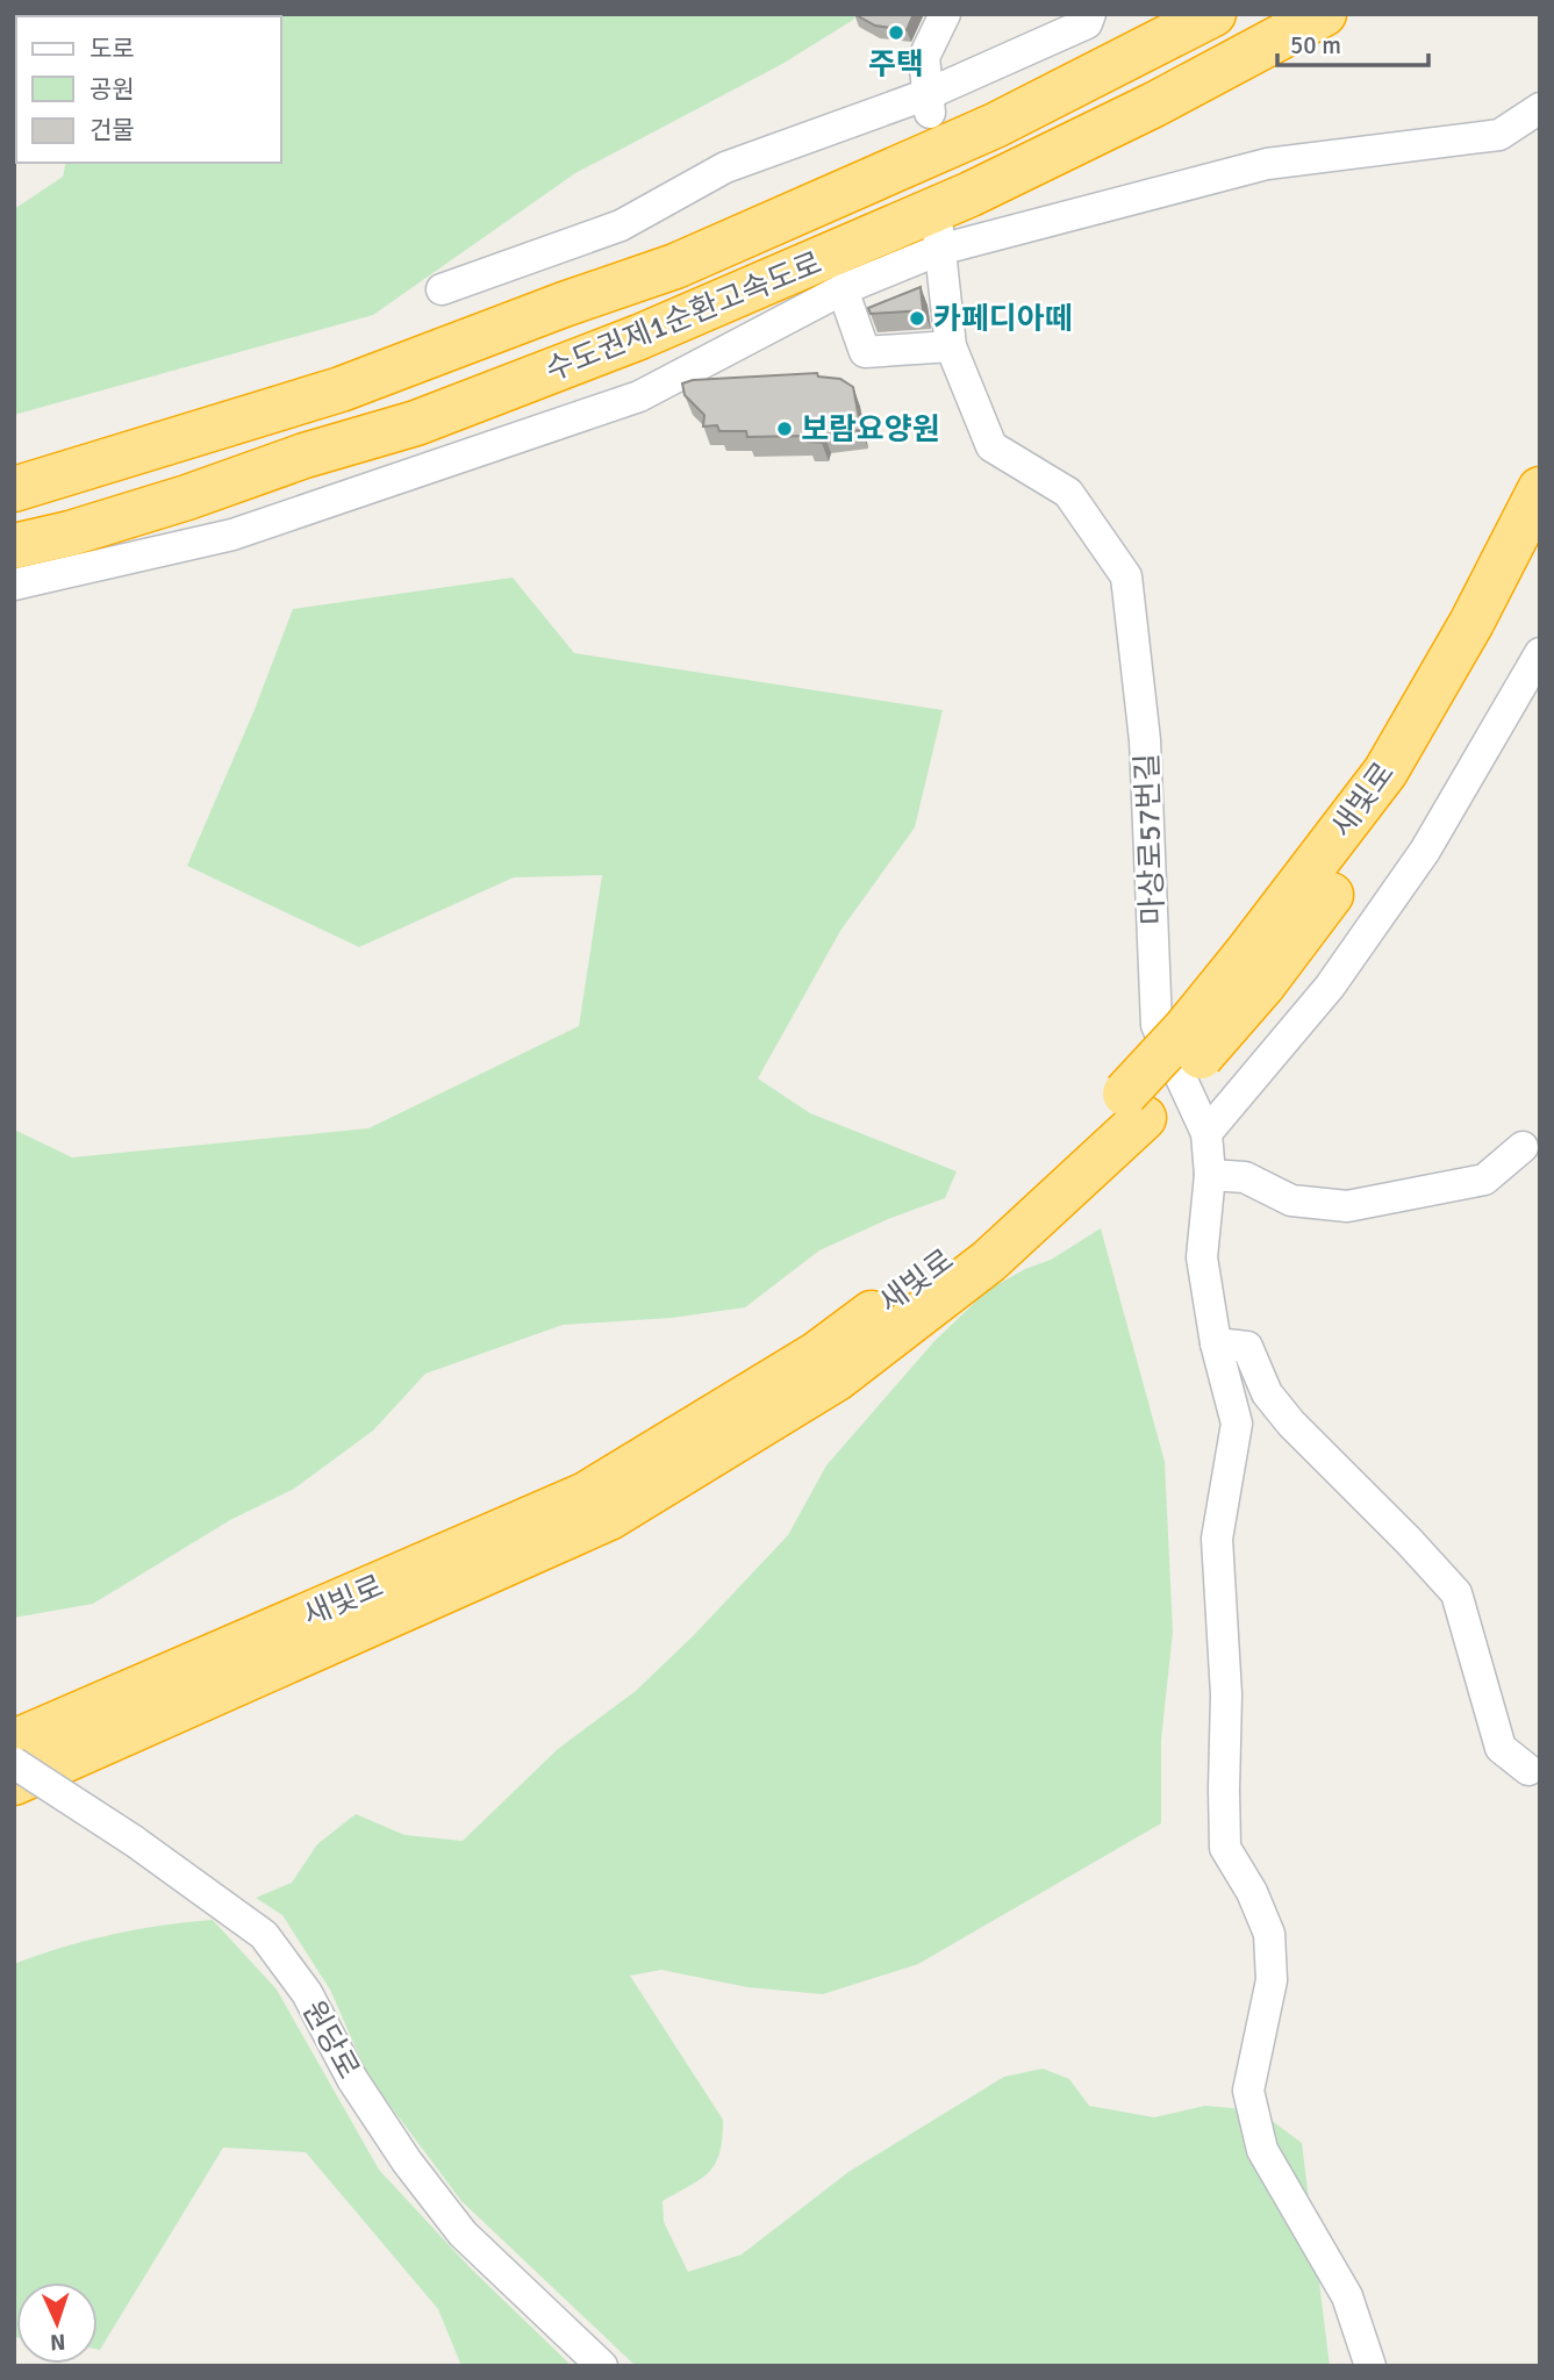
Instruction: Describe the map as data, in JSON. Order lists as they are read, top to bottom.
{
  "streets": {
    "highway": ["수도권제1순환고속도로", "새빛로"],
    "street": ["마상로57번길", "원당로"]
  },
  "places": ["주택", "카페디아떼", "보람요양원"],
  "legend": ["도로", "공원", "건물"],
  "scale_bar": "50 m",
  "north": "bottom"
}
